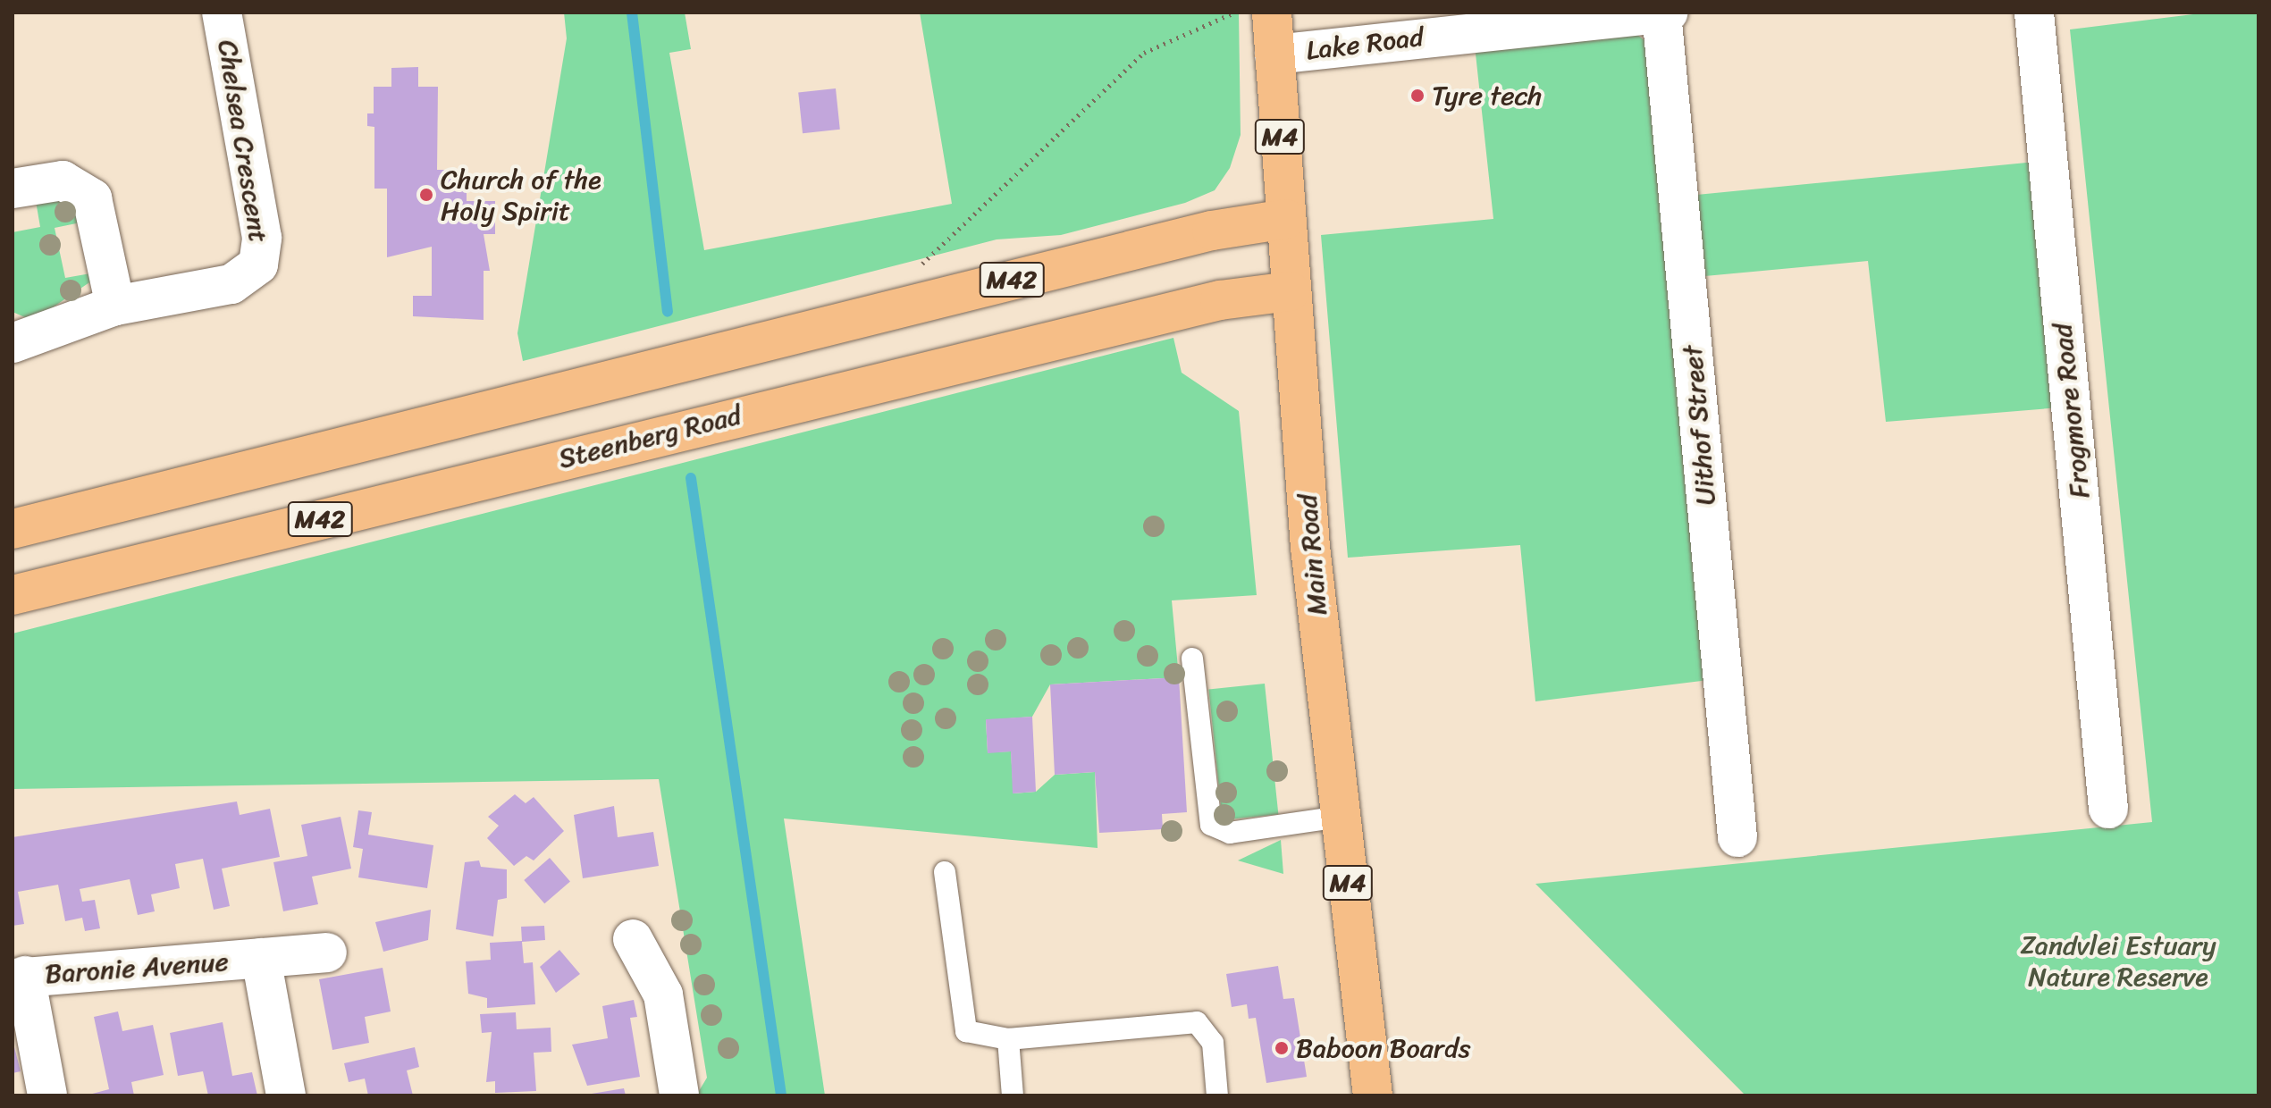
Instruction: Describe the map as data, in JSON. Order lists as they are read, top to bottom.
{
  "streets": {
    "main road": [
      "M4",
      "M42",
      "Steenberg Road",
      "Main Road"
    ],
    "street": [
      "Lake Road",
      "Chelsea Crescent",
      "Frogmore Road",
      "Uithof Street",
      "Baronie Avenue"
    ]
  },
  "crossings": [
    ["Lake Road", "Uithof Street"],
    ["Lake Road", "Main Road"],
    ["M42", "Main Road"],
    ["Steenberg Road", "Main Road"]
  ],
  "parks": ["Zandvlei Estuary Nature Reserve"],
  "places": ["Tyre tech", "Church of the Holy Spirit", "Baboon Boards"]
}
